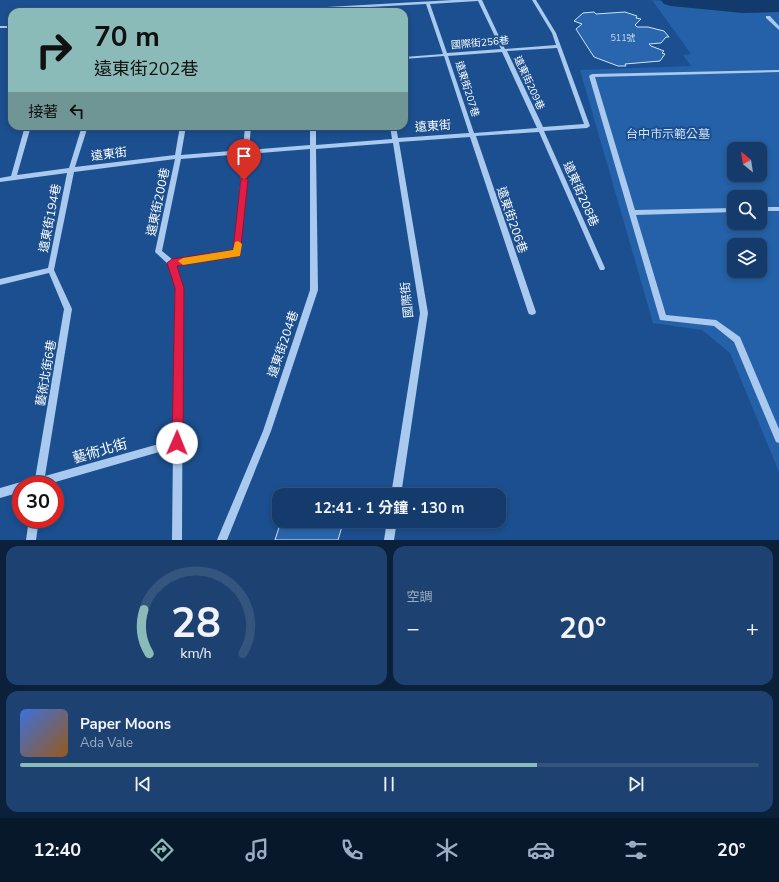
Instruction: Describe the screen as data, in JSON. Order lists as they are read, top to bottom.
{
  "streets": {
    "street": [
      "國際街256巷",
      "遠東街209巷",
      "遠東街207巷",
      "遠東街",
      "遠東街208巷",
      "遠東街200巷",
      "遠東街194巷",
      "遠東街206巷",
      "國際街",
      "遠東街204巷",
      "藝術北街6巷",
      "藝術北街"
    ]
  },
  "crossings": [
    ["國際街256巷", "遠東街209巷"],
    ["國際街256巷", "遠東街207巷"],
    ["國際街256巷", "遠東街"],
    ["遠東街209巷", "遠東街207巷"],
    ["遠東街209巷", "遠東街"],
    ["遠東街209巷", "遠東街208巷"],
    ["遠東街207巷", "遠東街"],
    ["遠東街207巷", "遠東街206巷"],
    ["遠東街", "遠東街208巷"],
    ["遠東街", "遠東街200巷"],
    ["遠東街", "遠東街194巷"],
    ["遠東街", "遠東街206巷"],
    ["遠東街", "國際街"],
    ["遠東街", "遠東街204巷"],
    ["遠東街194巷", "藝術北街6巷"]
  ],
  "parks": ["台中市示範公墓"],
  "house_numbers": ["511號"],
  "north": "top left",
  "page": {
    "turn": ["70 m", "遠東街202巷"],
    "then": "接著",
    "limit": "30",
    "trip": "12:41 · 1 分鐘 · 130 m",
    "tile": "空調",
    "heat": ["−", "20°", "+"],
    "song": ["Paper Moons", "Ada Vale"],
    "tabs": ["12:40", "20°"],
    "gauge": ["28", "km/h"]
  }
}
